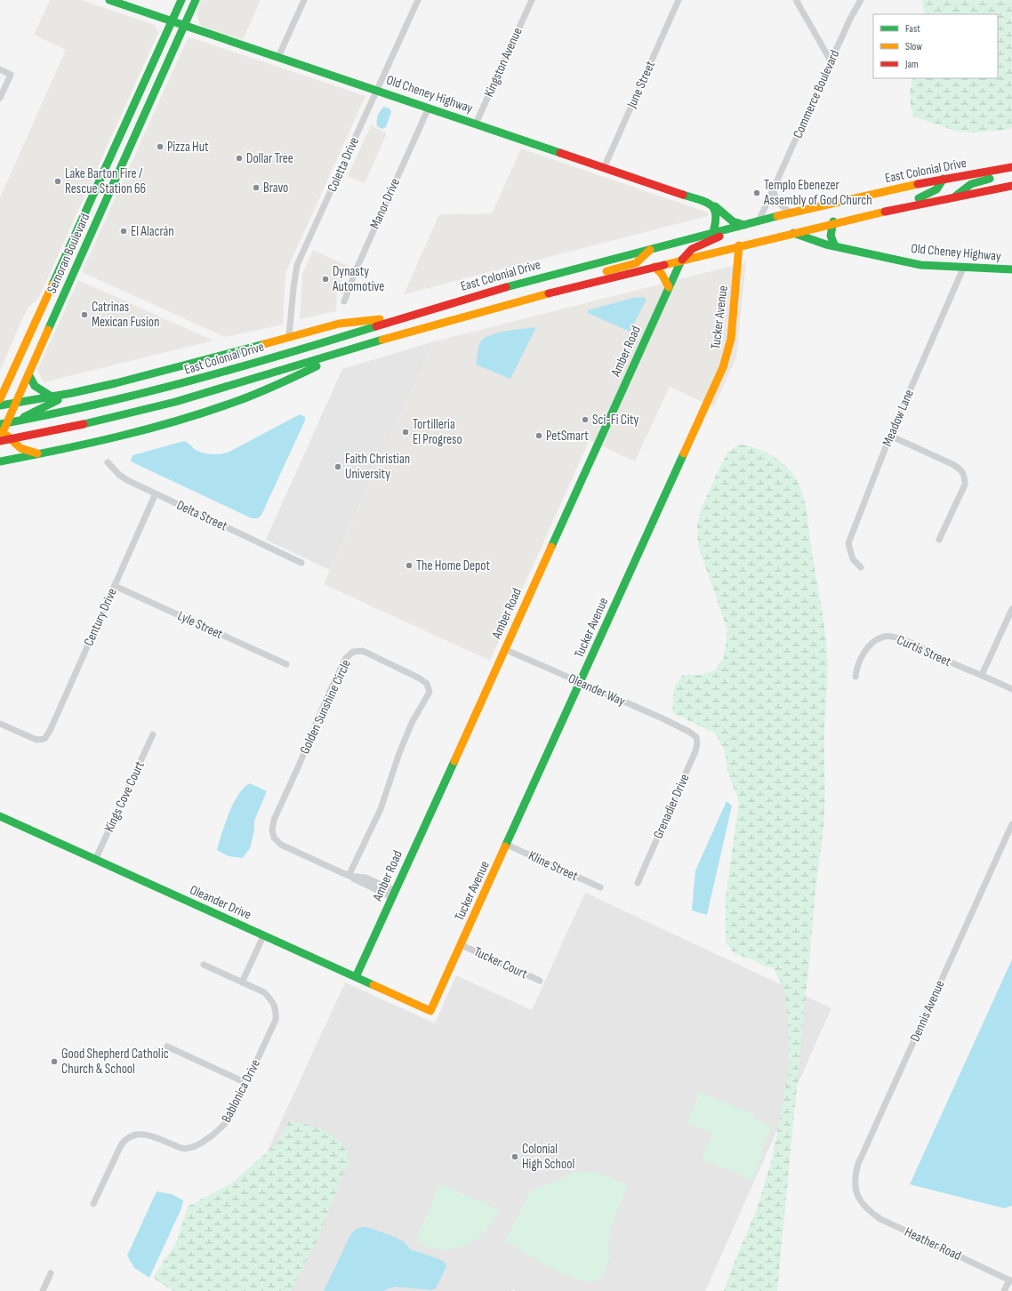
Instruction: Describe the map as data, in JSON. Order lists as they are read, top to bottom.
{
  "streets": {
    "main road": [
      "Old Cheney Highway",
      "East Colonial Drive",
      "Semoran Boulevard",
      "Tucker Avenue",
      "Amber Road",
      "Oleander Drive"
    ],
    "street": [
      "Kingston Avenue",
      "June Street",
      "Commerce Boulevard",
      "Coletta Drive",
      "Manor Drive",
      "Meadow Lane",
      "Delta Street",
      "Century Drive",
      "Lyle Street",
      "Curtis Street",
      "Oleander Way",
      "Golden Sunshine Circle",
      "Kings Cove Court",
      "Grenadier Drive",
      "Kline Street",
      "Tucker Court",
      "Dennis Avenue",
      "Bablonica Drive",
      "Heather Road"
    ]
  },
  "crossings": [
    ["Kingston Avenue", "Old Cheney Highway"],
    ["June Street", "Old Cheney Highway"],
    ["Old Cheney Highway", "Coletta Drive"],
    ["Old Cheney Highway", "East Colonial Drive"],
    ["Old Cheney Highway", "Manor Drive"],
    ["Old Cheney Highway", "Semoran Boulevard"],
    ["Old Cheney Highway", "Meadow Lane"],
    ["Commerce Boulevard", "East Colonial Drive"],
    ["East Colonial Drive", "Semoran Boulevard"],
    ["Tucker Avenue", "Oleander Way"],
    ["Tucker Avenue", "Kline Street"],
    ["Tucker Avenue", "Oleander Drive"],
    ["Tucker Avenue", "Tucker Court"],
    ["Amber Road", "Oleander Way"],
    ["Amber Road", "Golden Sunshine Circle"],
    ["Amber Road", "Oleander Drive"],
    ["Delta Street", "Century Drive"],
    ["Century Drive", "Lyle Street"],
    ["Oleander Way", "Grenadier Drive"],
    ["Kings Cove Court", "Oleander Drive"],
    ["Dennis Avenue", "Heather Road"]
  ],
  "places": [
    "Pizza Hut",
    "Dollar Tree",
    "Lake Barton Fire / Rescue Station 66",
    "Bravo",
    "Templo Ebenezer Assembly of God Church",
    "El Alacrán",
    "Dynasty Automotive",
    "Catrinas Mexican Fusion",
    "Sci-Fi City",
    "Tortilleria El Progreso",
    "PetSmart",
    "Faith Christian University",
    "The Home Depot",
    "Good Shepherd Catholic Church & School",
    "Colonial High School"
  ],
  "legend": ["Fast", "Slow", "Jam"]
}
